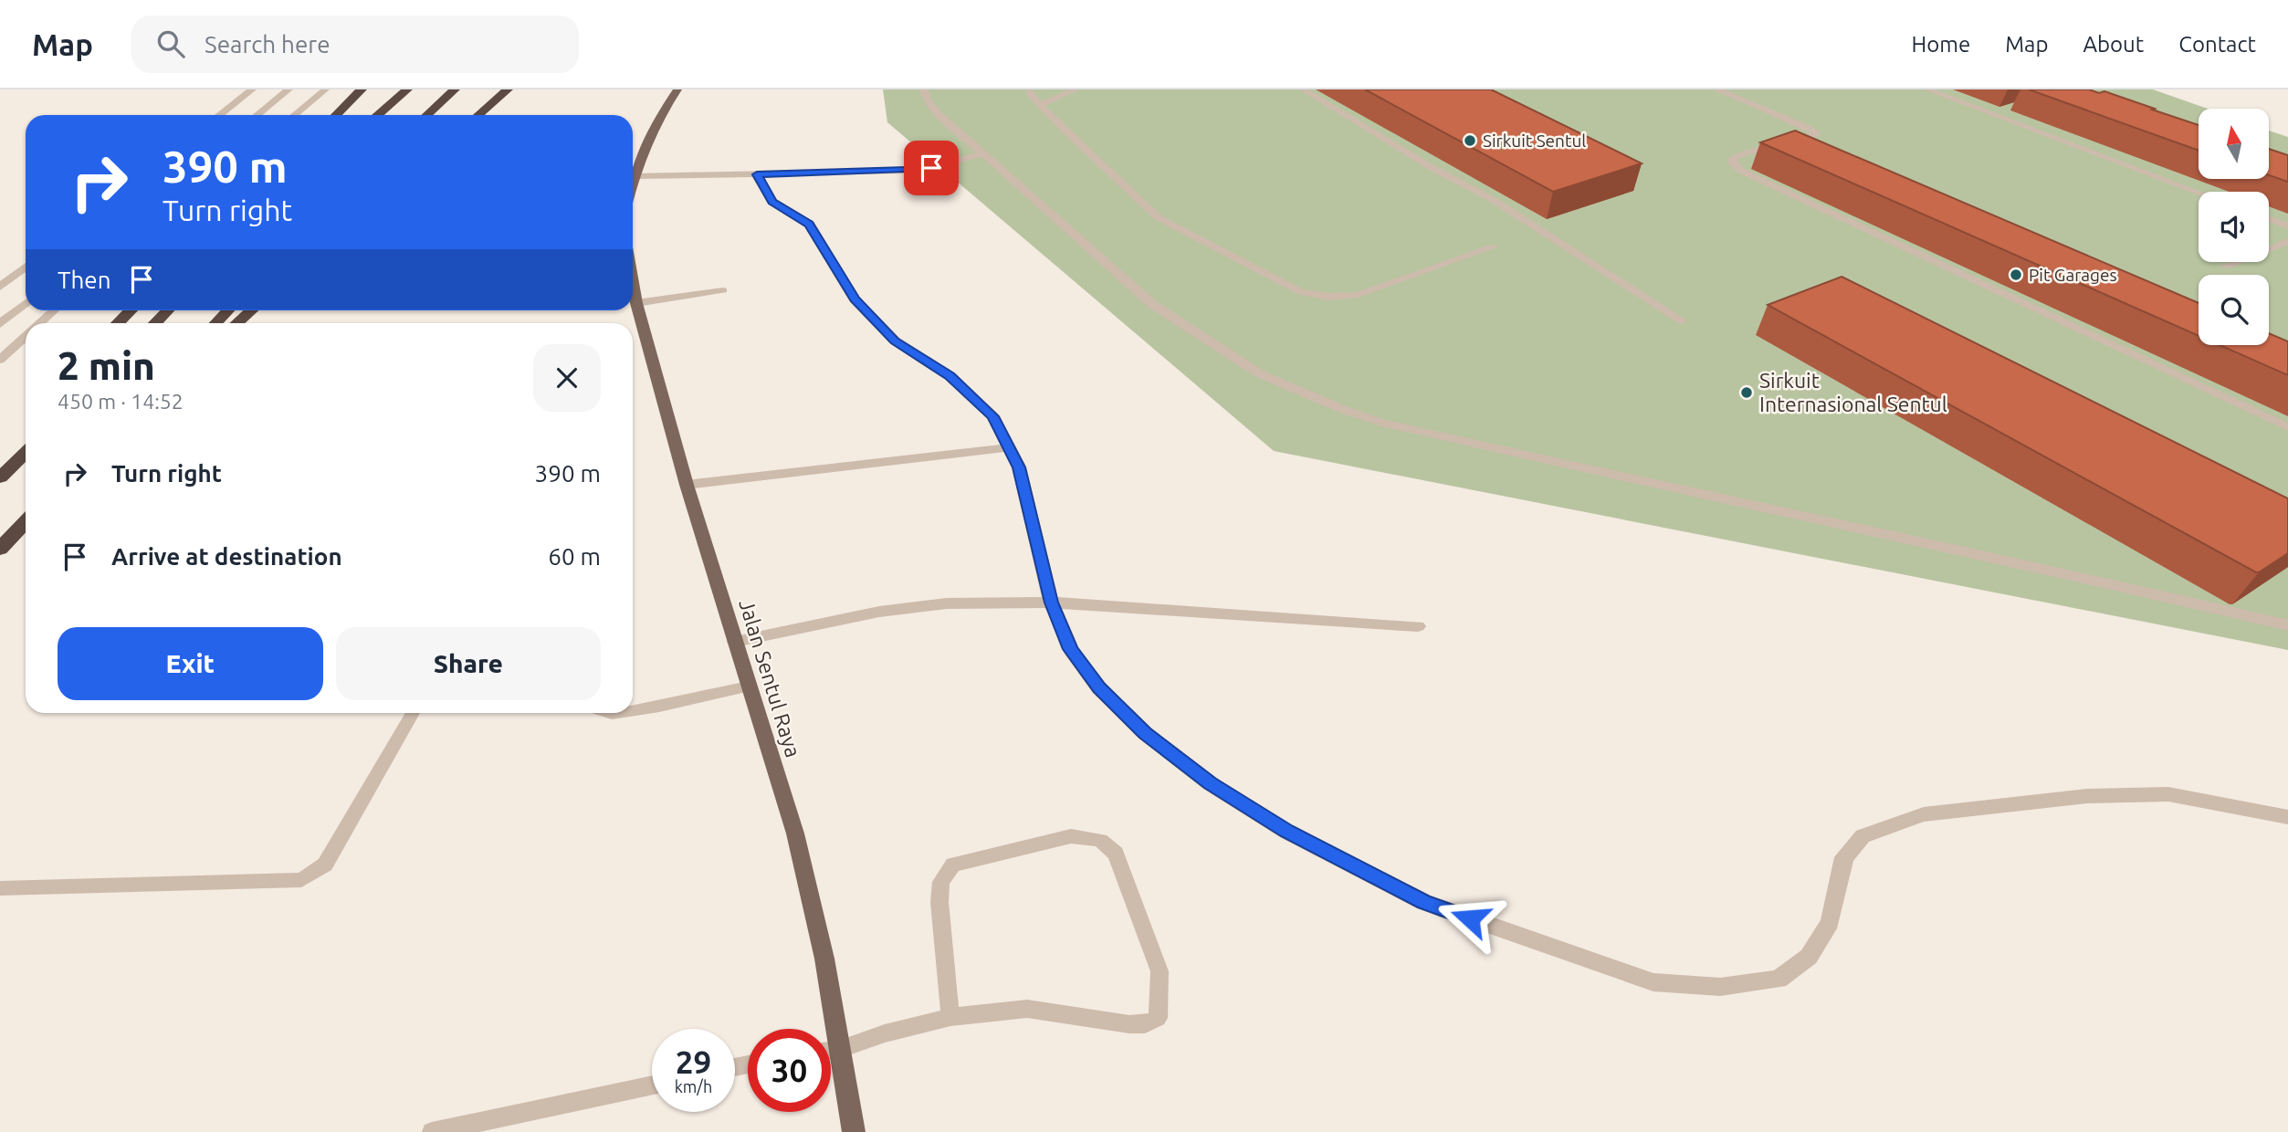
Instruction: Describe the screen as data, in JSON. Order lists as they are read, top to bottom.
{
  "streets": {
    "main road": ["Jalan Sentul Raya"]
  },
  "places": ["Sirkuit Sentul", "Pit Garages", "Sirkuit Internasional Sentul"],
  "north": "top",
  "page": {
    "header": "Map",
    "search": "Search here",
    "nav": [
      "Home",
      "Map",
      "About",
      "Contact"
    ],
    "turn": ["390 m", "Turn right"],
    "then": "Then",
    "heading": ["2 min", "450 m · 14:52"],
    "list": [
      {
        "name": "Turn right",
        "value": "390 m"
      },
      {
        "name": "Arrive at destination",
        "value": "60 m"
      }
    ],
    "buttons": ["Exit", "Share"],
    "speed": "29 km/h",
    "limit": "30"
  }
}
